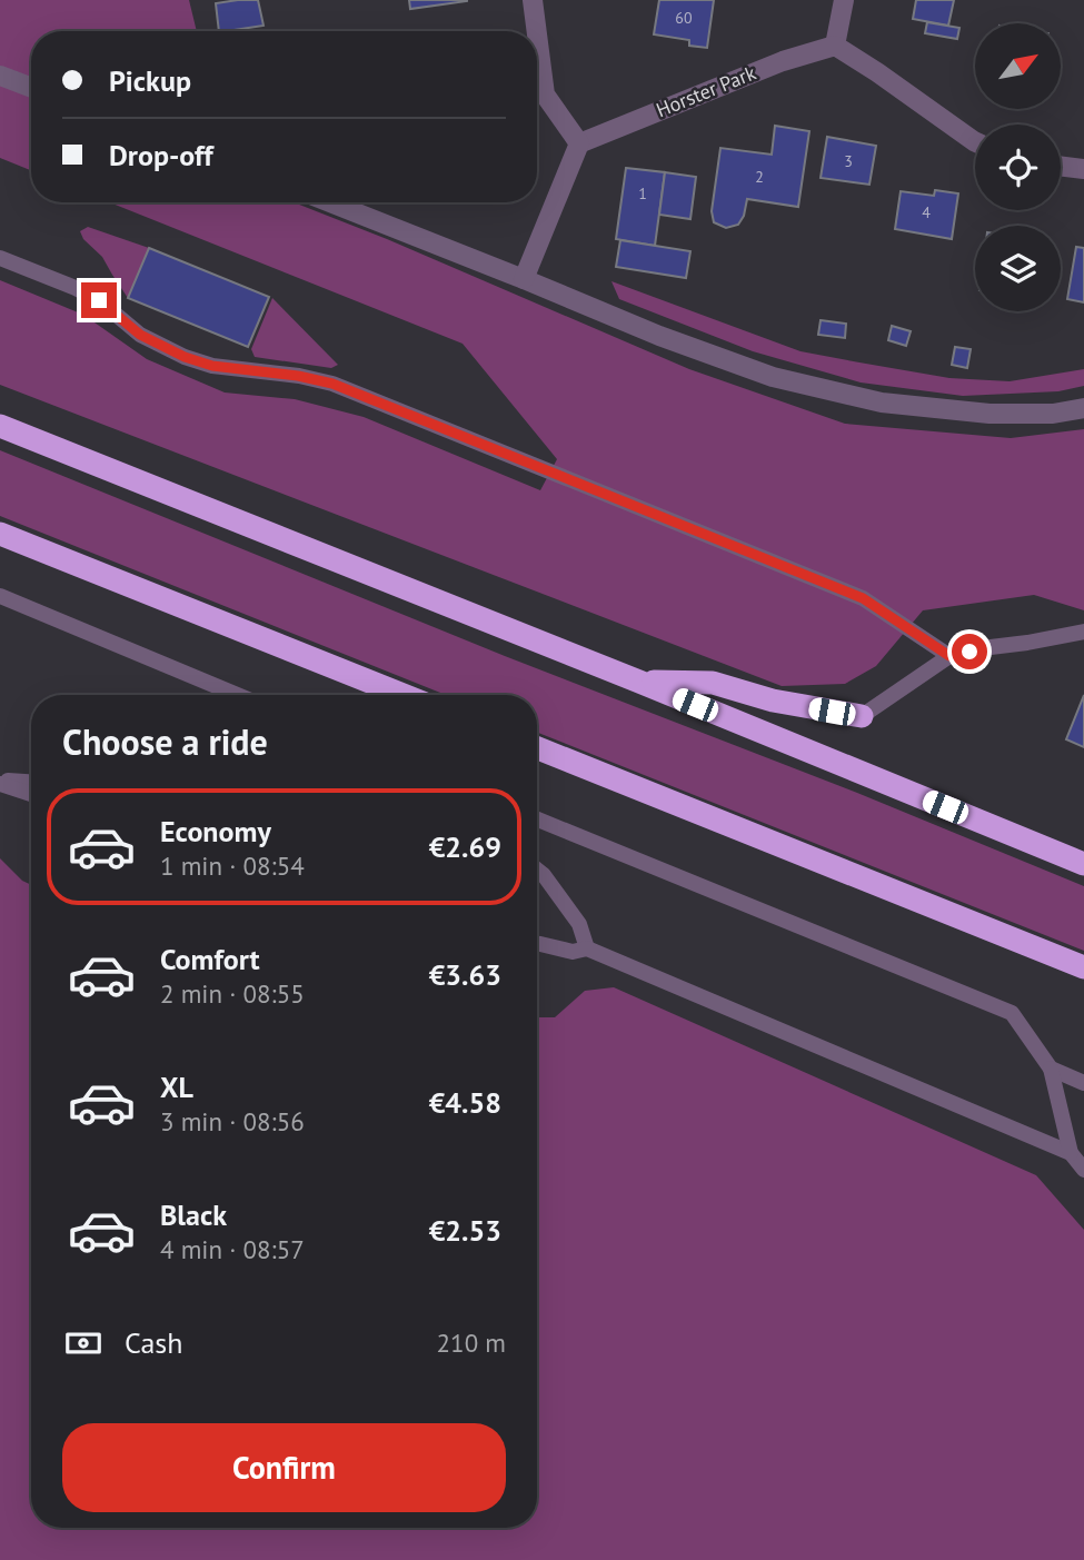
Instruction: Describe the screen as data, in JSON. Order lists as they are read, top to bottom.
{
  "streets": {
    "street": ["Horster Park"]
  },
  "house_numbers": [
    "60",
    "3",
    "2",
    "1",
    "4"
  ],
  "north": "top right",
  "page": {
    "banner": ["Pickup", "Drop-off"],
    "heading": "Choose a ride",
    "list": [
      {
        "name": "Economy",
        "note": "1 min · 08:54",
        "value": "€2.69"
      },
      {
        "name": "Comfort",
        "note": "2 min · 08:55",
        "value": "€3.63"
      },
      {
        "name": "XL",
        "note": "3 min · 08:56",
        "value": "€4.58"
      },
      {
        "name": "Black",
        "note": "4 min · 08:57",
        "value": "€2.53"
      }
    ],
    "pay": ["Cash", "210 m"],
    "buttons": "Confirm"
  }
}
